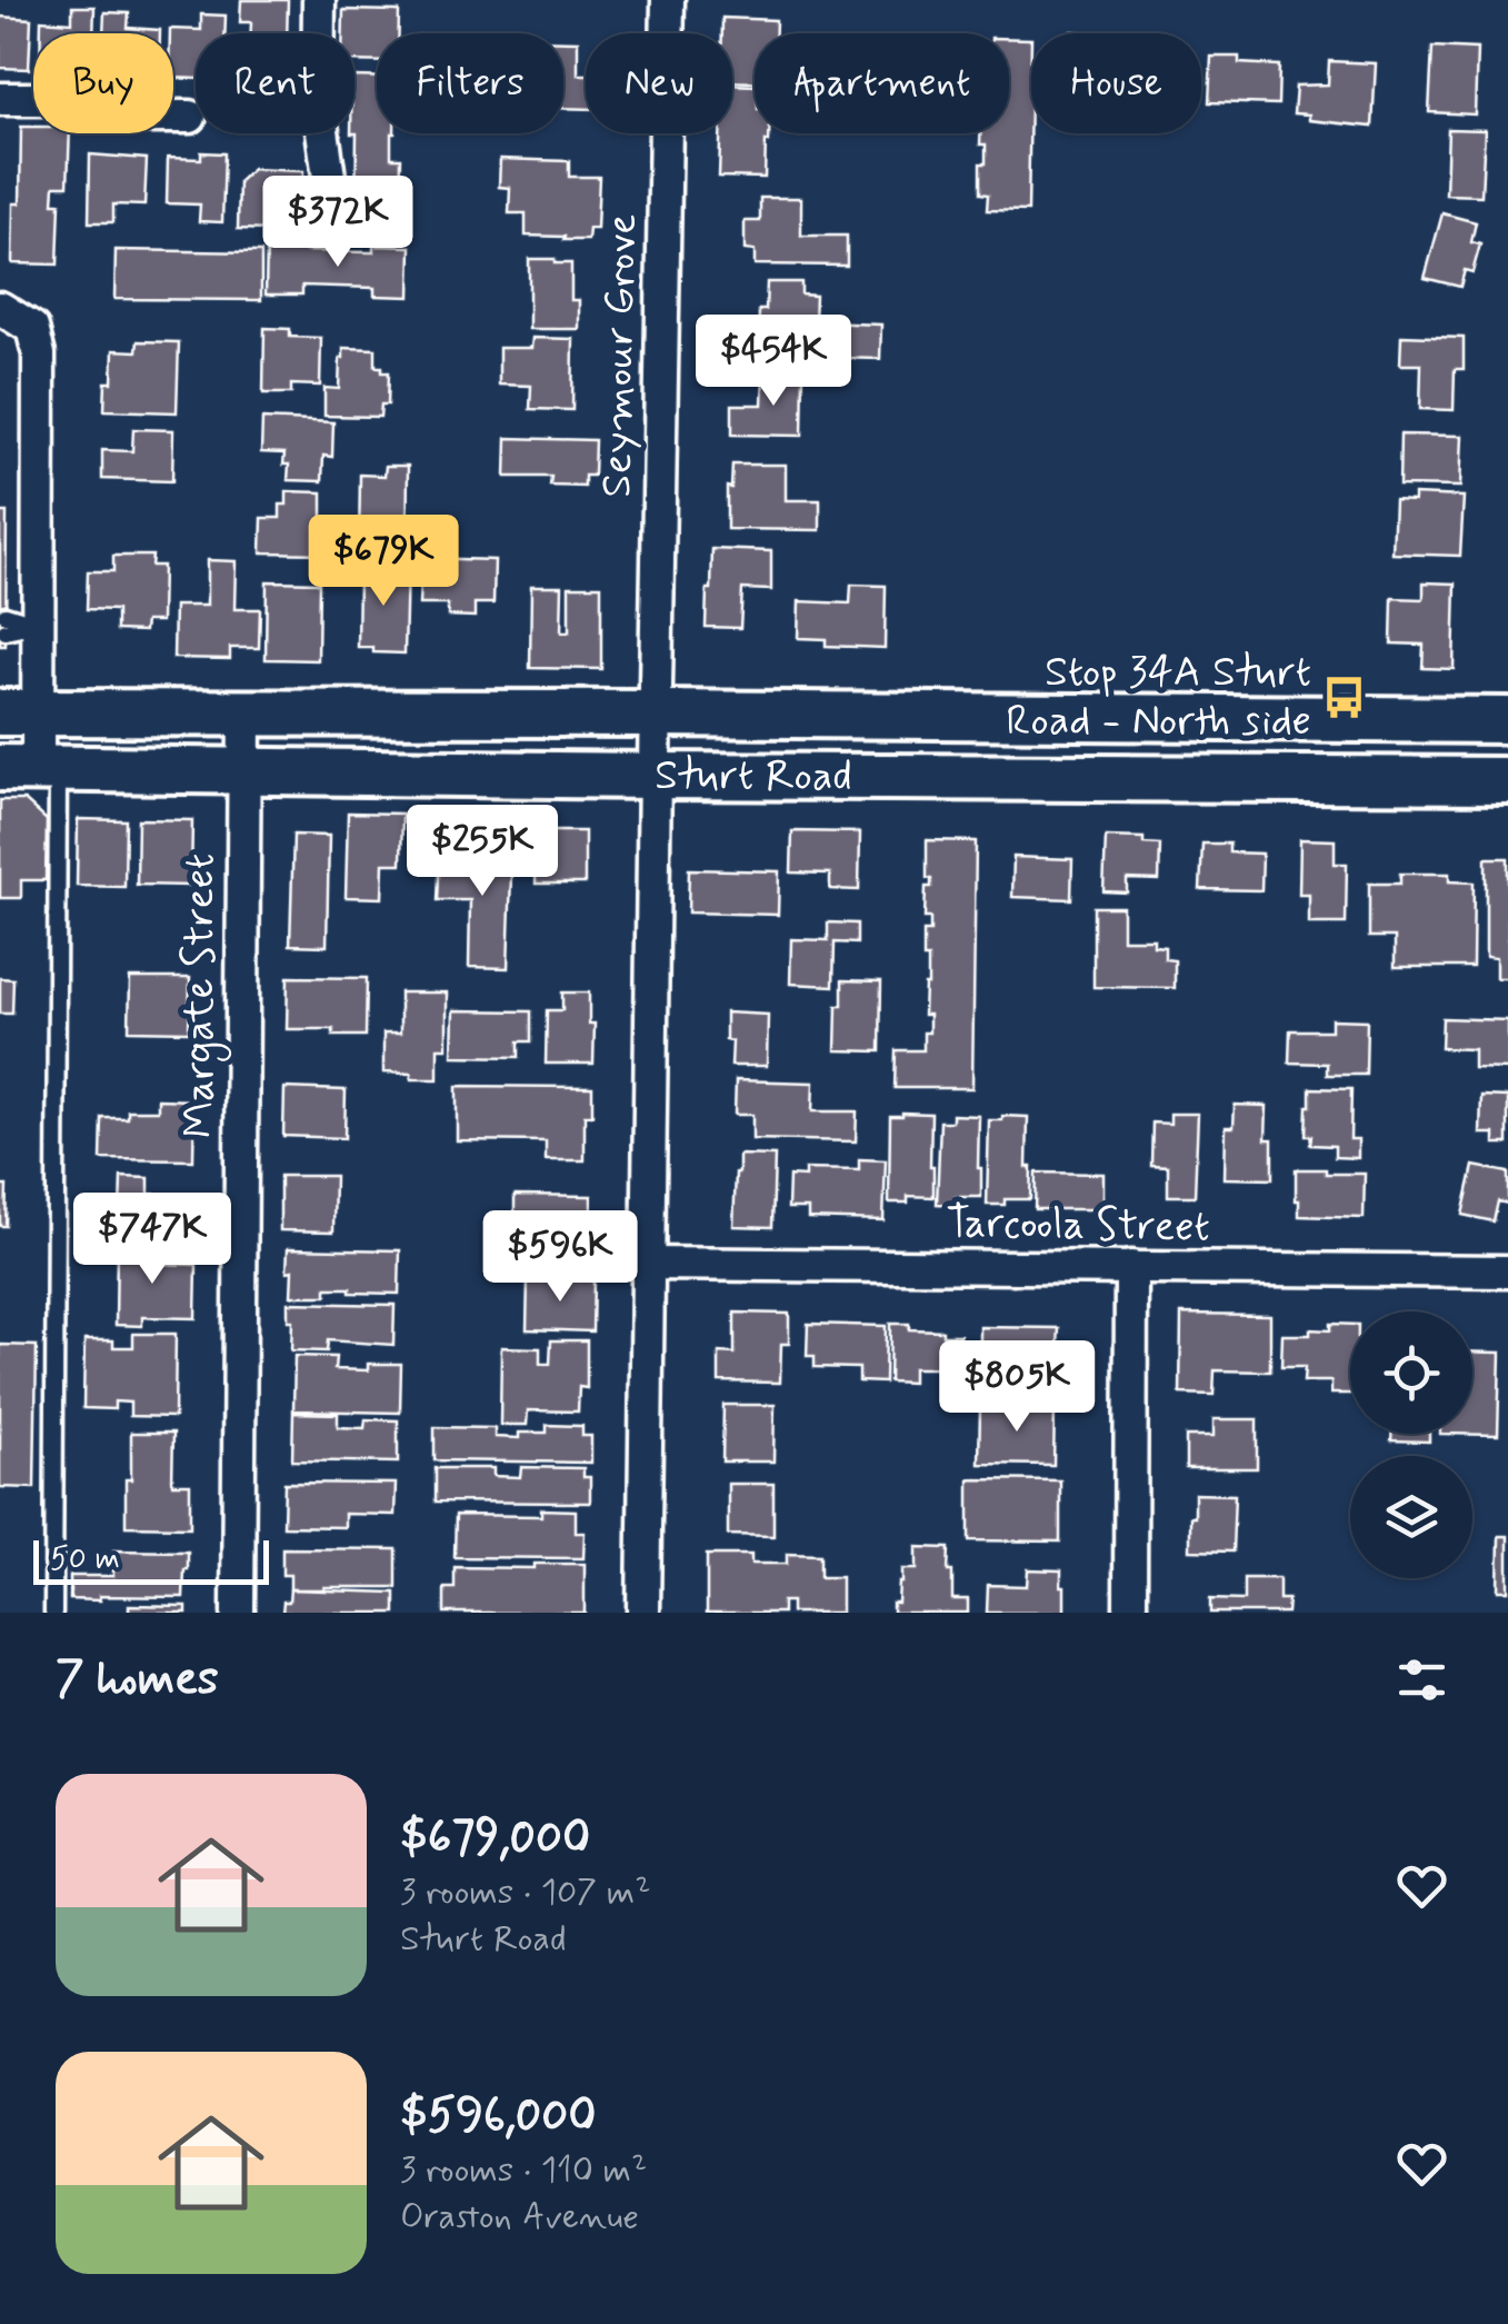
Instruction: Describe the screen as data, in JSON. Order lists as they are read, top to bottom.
{
  "streets": {
    "main road": ["Sturt Road"],
    "street": ["Seymour Grove", "Margate Street", "Tarcoola Street"]
  },
  "crossings": [
    ["Seymour Grove", "Sturt Road"],
    ["Seymour Grove", "Tarcoola Street"],
    ["Sturt Road", "Margate Street"]
  ],
  "places": {
    "bus stop": ["Stop 34A Sturt Road - North side"]
  },
  "scale_bar": "50 m",
  "page": {
    "chip": [
      "Buy",
      "Rent",
      "Filters",
      "New",
      "Apartment",
      "House"
    ],
    "price": [
      "$372K",
      "$454K",
      "$679K",
      "$255K",
      "$747K",
      "$596K",
      "$805K"
    ],
    "scale": "50 m",
    "heading": "7 homes",
    "list": [
      {
        "name": "$679,000",
        "note": "3 rooms · 107 m² · Sturt Road"
      },
      {
        "name": "$596,000",
        "note": "3 rooms · 110 m² · Oraston Avenue"
      }
    ]
  }
}
